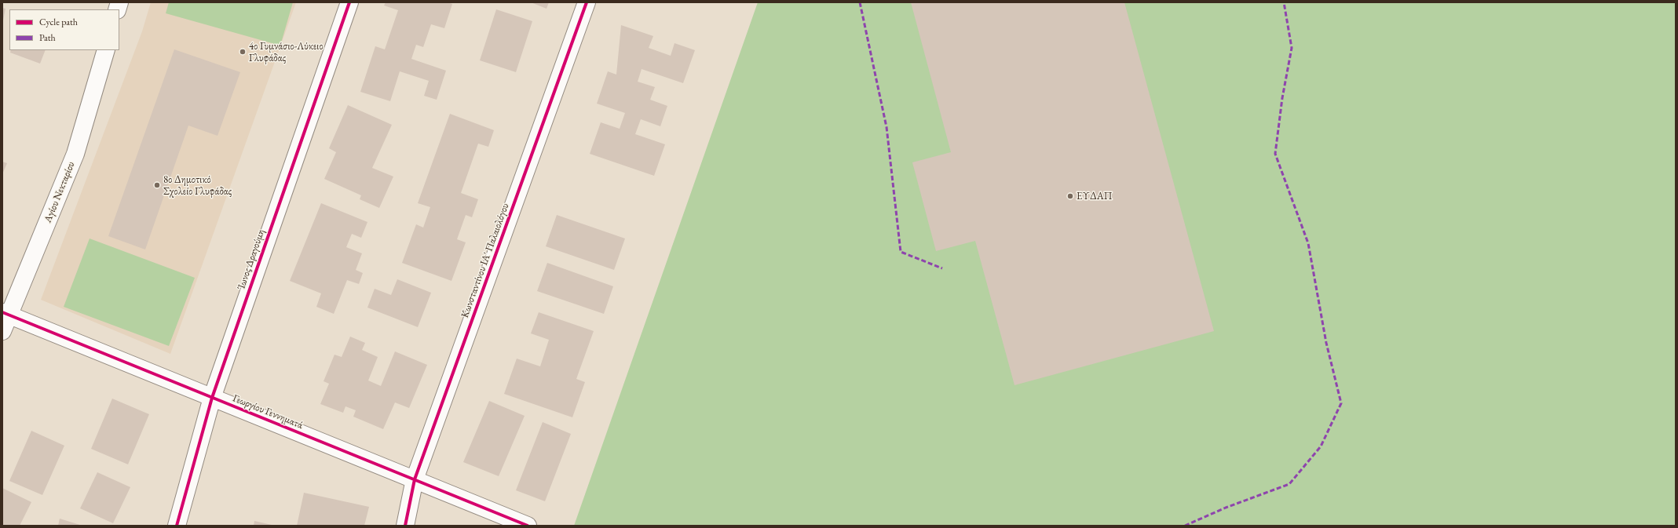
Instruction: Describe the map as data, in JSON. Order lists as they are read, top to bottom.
{
  "streets": {
    "street": [
      "Αγίου Νεκταρίου",
      "Ίωνος Δραγούμη",
      "Κωνσταντίνου ΙΑ' Παλαιολόγου",
      "Γεωργίου Γεννηματά"
    ]
  },
  "crossings": [
    ["Αγίου Νεκταρίου", "Γεωργίου Γεννηματά"],
    ["Ίωνος Δραγούμη", "Γεωργίου Γεννηματά"],
    ["Κωνσταντίνου ΙΑ' Παλαιολόγου", "Γεωργίου Γεννηματά"]
  ],
  "places": ["4ο Γυμνάσιο-Λύκειο Γλυφάδας", "8ο Δημοτικό Σχολείο Γλυφάδας", "ΕΥΔΑΠ"],
  "legend": ["Cycle path", "Path"]
}
